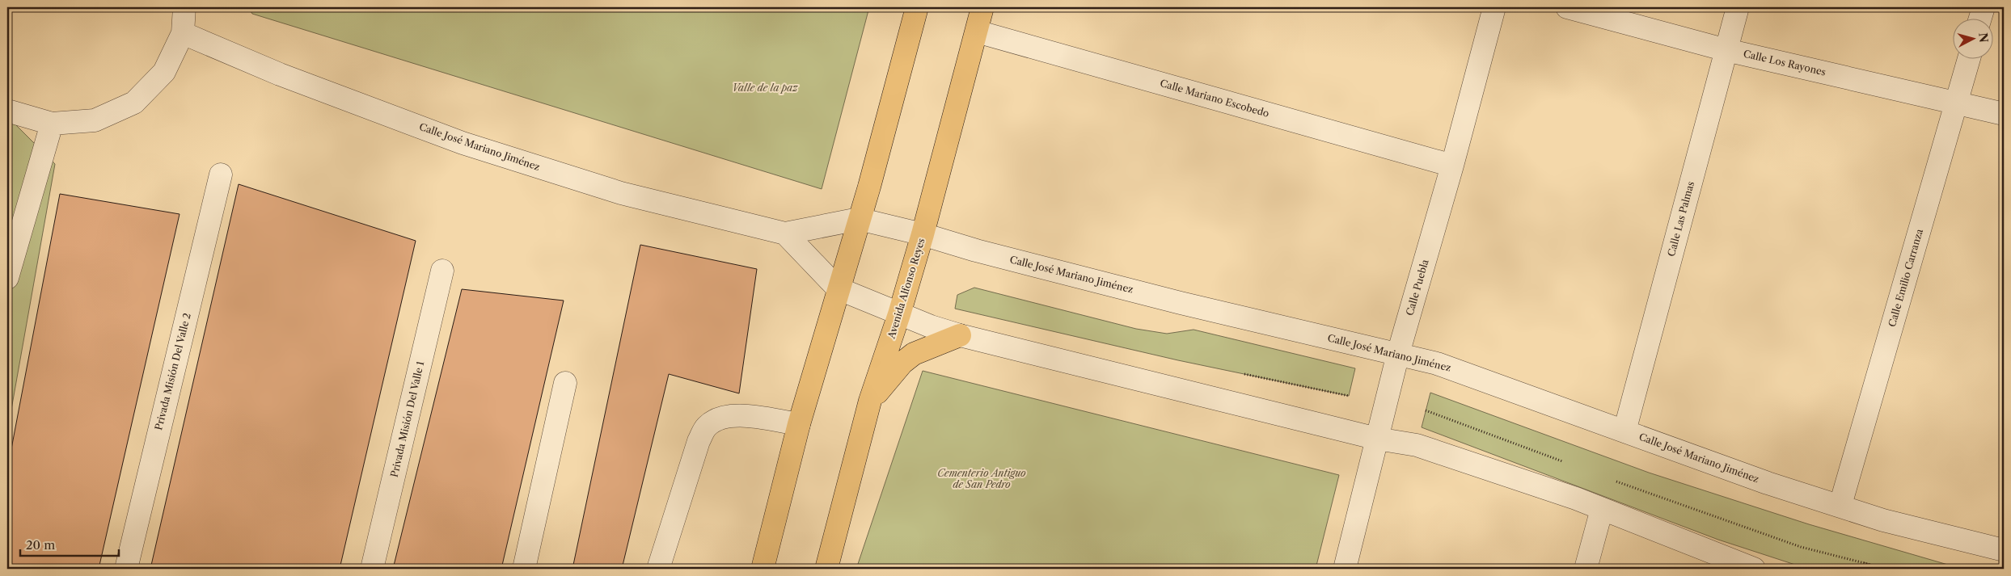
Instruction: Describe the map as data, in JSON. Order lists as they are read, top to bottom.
{
  "streets": {
    "main road": ["Avenida Alfonso Reyes"],
    "street": [
      "Calle Los Rayones",
      "Calle Mariano Escobedo",
      "Calle José Mariano Jiménez",
      "Calle Las Palmas",
      "Calle Emilio Carranza",
      "Calle Puebla",
      "Privada Misión Del Valle 2",
      "Privada Misión Del Valle 1"
    ]
  },
  "crossings": [
    ["Calle Los Rayones", "Calle Las Palmas"],
    ["Calle Los Rayones", "Calle Emilio Carranza"],
    ["Calle Mariano Escobedo", "Calle Puebla"],
    ["Calle Mariano Escobedo", "Avenida Alfonso Reyes"],
    ["Calle José Mariano Jiménez", "Calle Las Palmas"],
    ["Calle José Mariano Jiménez", "Calle Emilio Carranza"],
    ["Calle José Mariano Jiménez", "Calle Puebla"],
    ["Calle José Mariano Jiménez", "Avenida Alfonso Reyes"]
  ],
  "parks": ["Valle de la paz", "Cementerio Antiguo de San Pedro"],
  "scale_bar": "20 m",
  "north": "right"
}
